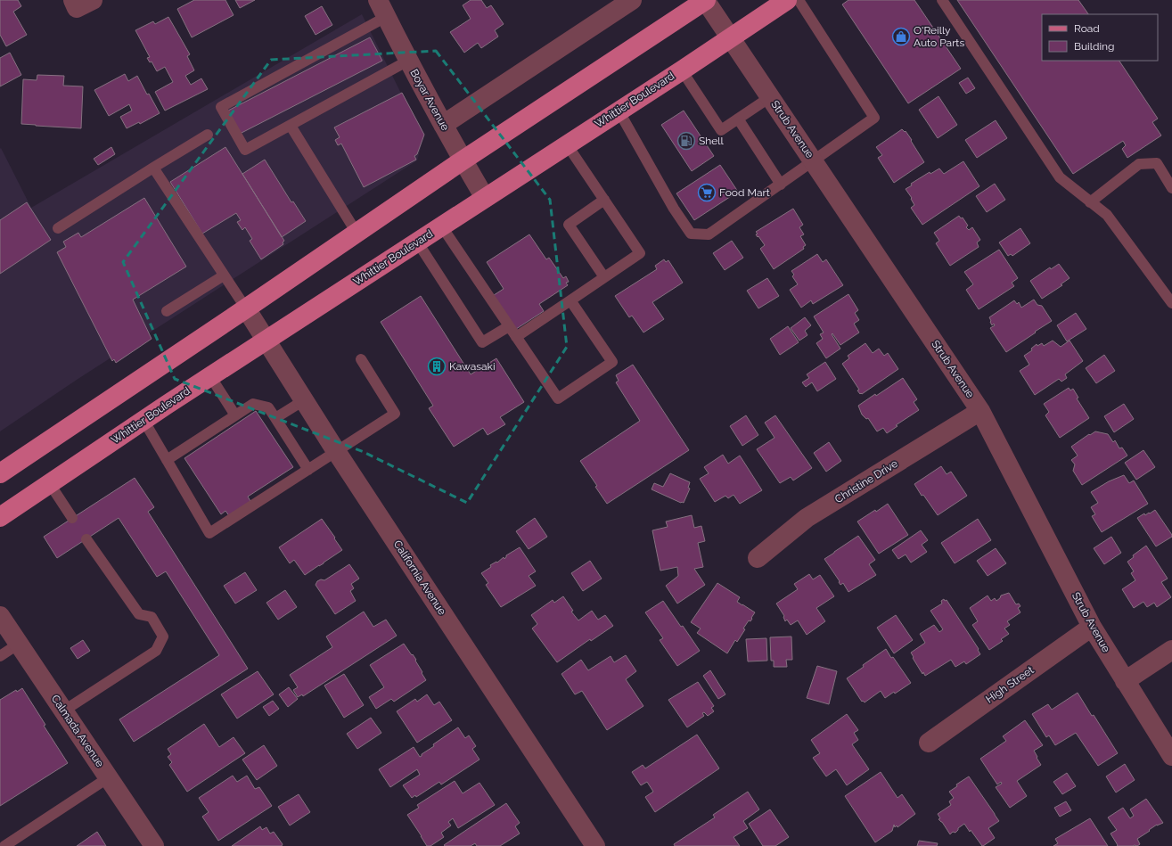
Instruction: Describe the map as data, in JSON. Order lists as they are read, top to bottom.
{
  "streets": {
    "main road": ["Whittier Boulevard"],
    "street": [
      "Boyar Avenue",
      "Strub Avenue",
      "Christine Drive",
      "California Avenue",
      "High Street",
      "Calmada Avenue"
    ]
  },
  "crossings": [
    ["Boyar Avenue", "Whittier Boulevard"],
    ["Whittier Boulevard", "Strub Avenue"],
    ["Whittier Boulevard", "California Avenue"],
    ["Strub Avenue", "Christine Drive"],
    ["Strub Avenue", "High Street"]
  ],
  "places": {
    "shop": ["O'Reilly Auto Parts"],
    "fuel station": ["Shell"],
    "supermarket": ["Food Mart"],
    "building": ["Kawasaki"]
  },
  "legend": ["Road", "Building"]
}
